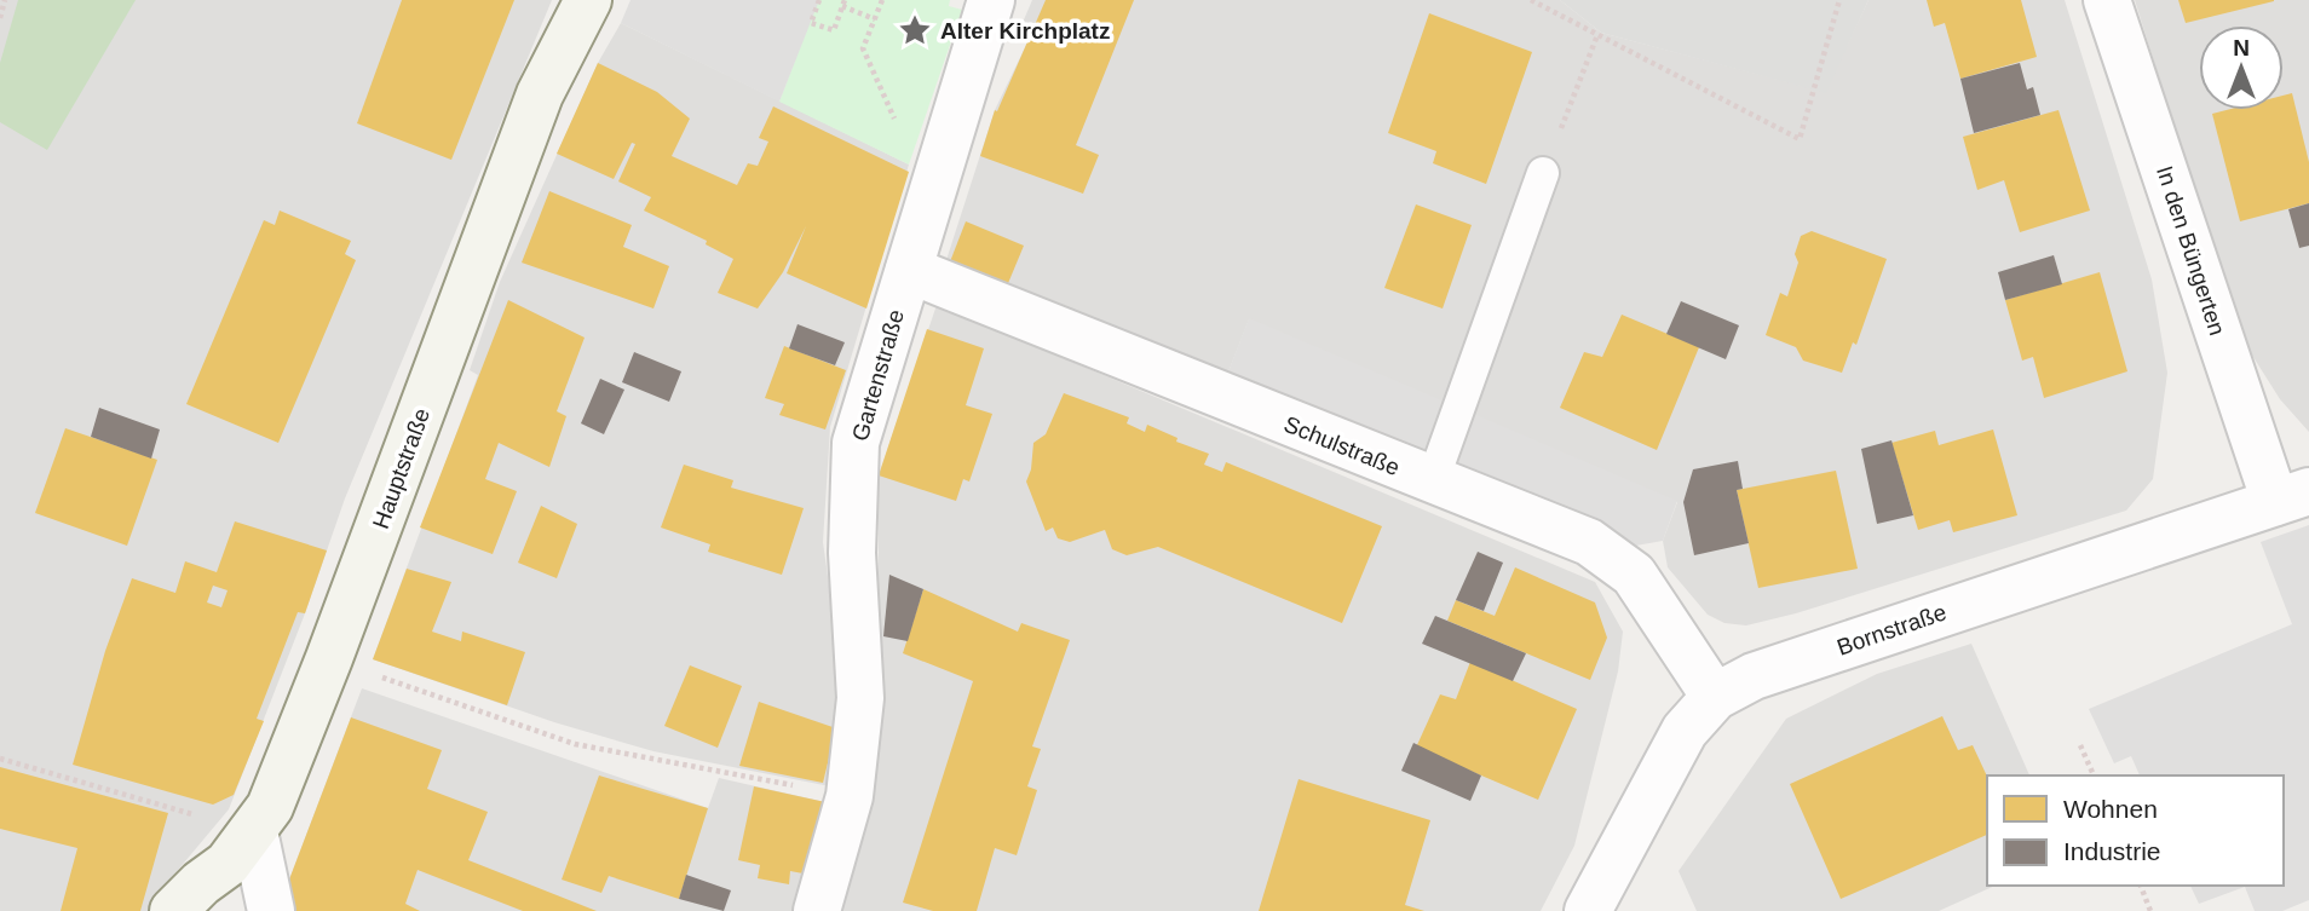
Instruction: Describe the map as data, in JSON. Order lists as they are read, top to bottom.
{
  "streets": {
    "street": [
      "In den Büngerten",
      "Gartenstraße",
      "Schulstraße",
      "Hauptstraße",
      "Bornstraße"
    ]
  },
  "crossings": [
    ["In den Büngerten", "Bornstraße"],
    ["Gartenstraße", "Schulstraße"],
    ["Schulstraße", "Bornstraße"]
  ],
  "places": {
    "place": ["Alter Kirchplatz"]
  },
  "legend": ["Wohnen", "Industrie"],
  "north": "top"
}
